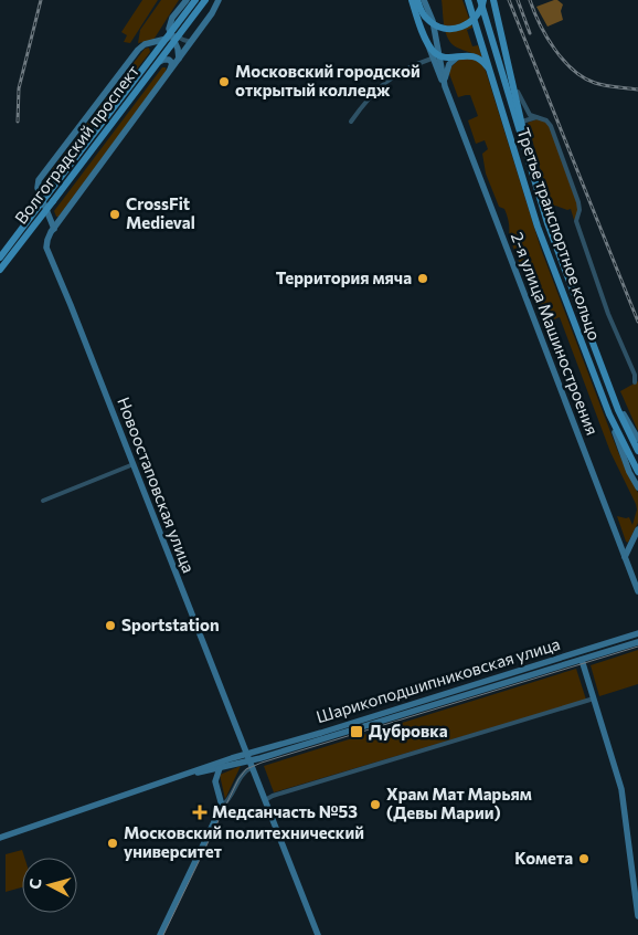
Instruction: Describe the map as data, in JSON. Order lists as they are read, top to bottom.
{
  "streets": {
    "main road": [
      "Волгоградский проспект",
      "Третье транспортное кольцо",
      "2-я улица Машиностроения",
      "Новоостаповская улица",
      "Шарикоподшипниковская улица"
    ]
  },
  "crossings": [
    ["Третье транспортное кольцо", "2-я улица Машиностроения"],
    ["Новоостаповская улица", "Шарикоподшипниковская улица"]
  ],
  "places": {
    "other": [
      "Московский городской открытый колледж",
      "CrossFit Medieval",
      "Территория мяча",
      "Sportstation",
      "Храм Мат Марьям (Девы Марии)",
      "Московский политехнический университет",
      "Комета"
    ],
    "transit": ["Дубровка"],
    "health": ["Медсанчасть №53"]
  },
  "north": "left"
}
